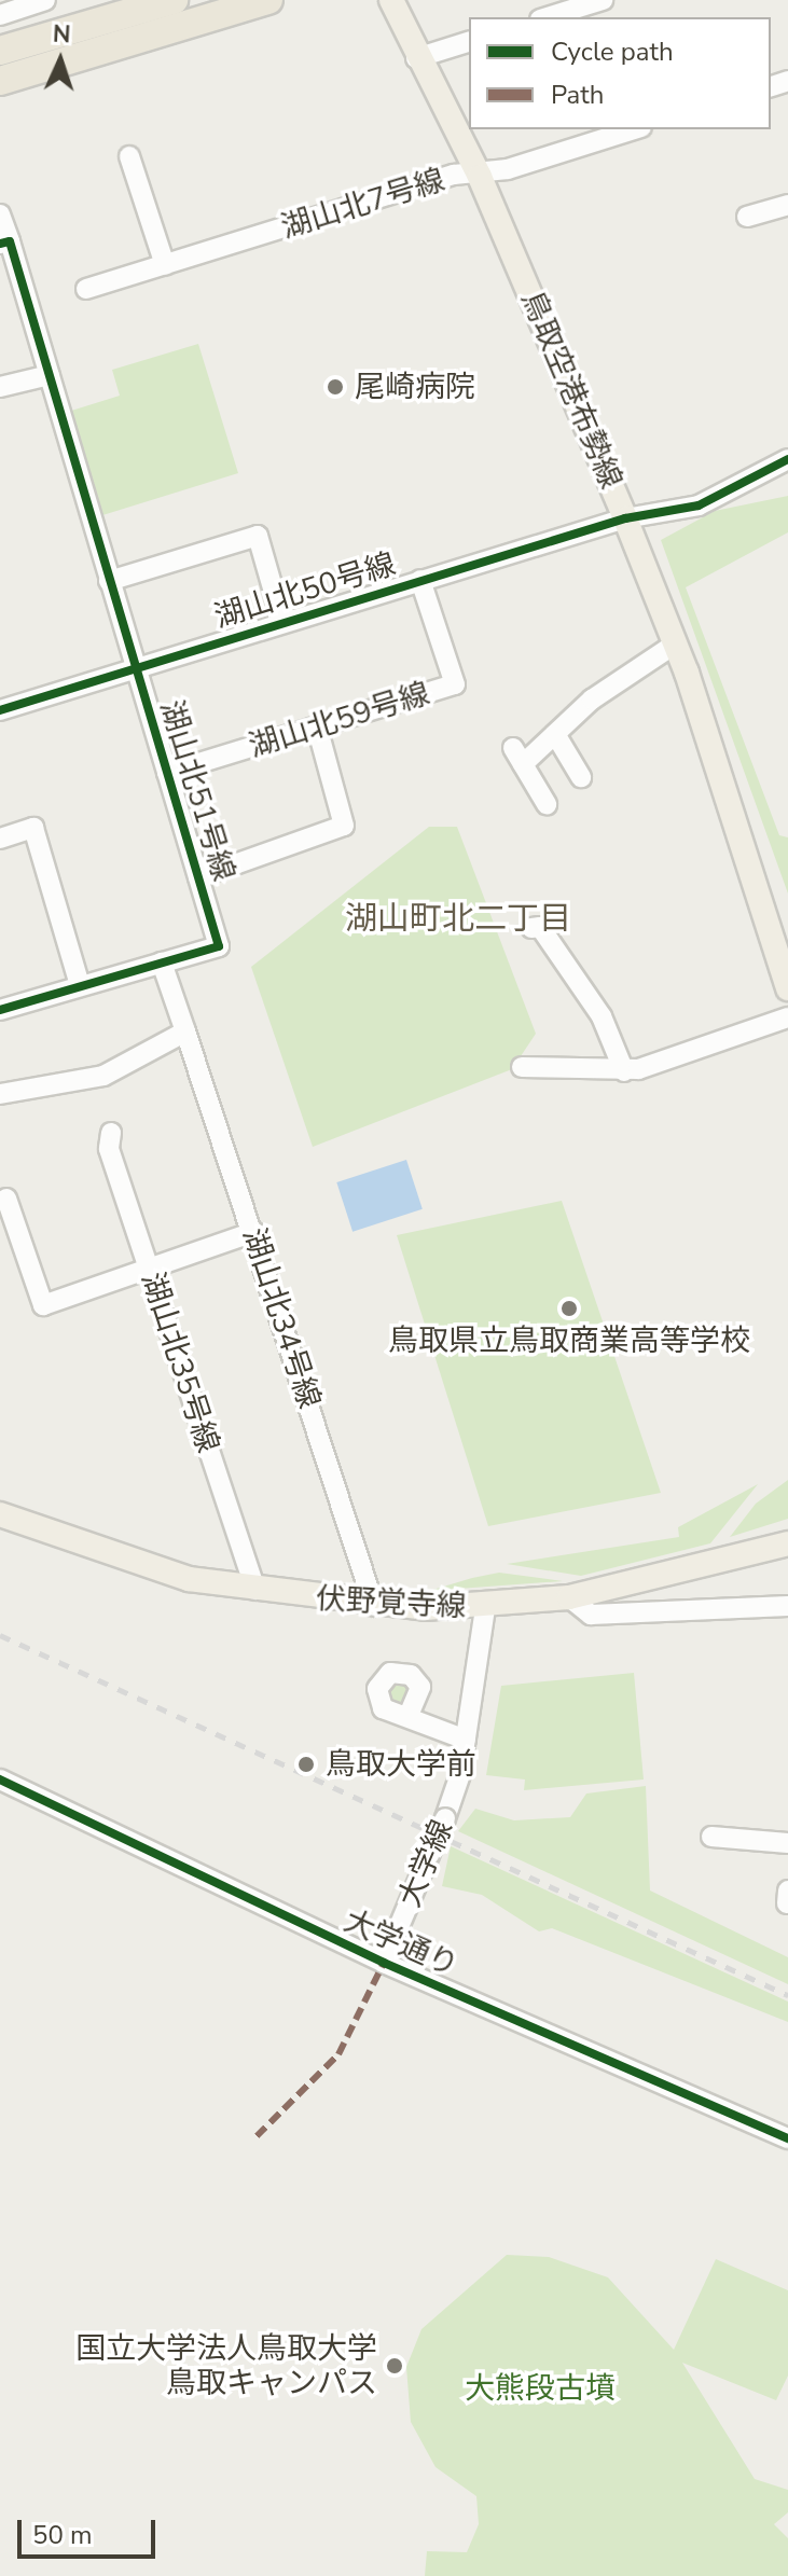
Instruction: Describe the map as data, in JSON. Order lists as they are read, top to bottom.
{
  "streets": {
    "main road": ["鳥取空港布勢線", "伏野覚寺線"],
    "street": [
      "湖山北7号線",
      "湖山北50号線",
      "湖山北59号線",
      "湖山北51号線",
      "湖山北34号線",
      "湖山北35号線",
      "大学線",
      "大学通り"
    ]
  },
  "crossings": [
    ["湖山北7号線", "鳥取空港布勢線"],
    ["鳥取空港布勢線", "湖山北50号線"],
    ["湖山北50号線", "湖山北59号線"],
    ["湖山北50号線", "湖山北51号線"],
    ["湖山北59号線", "湖山北51号線"],
    ["湖山北51号線", "湖山北34号線"],
    ["湖山北34号線", "伏野覚寺線"],
    ["湖山北35号線", "伏野覚寺線"],
    ["伏野覚寺線", "大学線"],
    ["大学線", "大学通り"]
  ],
  "districts": ["湖山町北二丁目"],
  "parks": ["大熊段古墳"],
  "places": [
    "尾崎病院",
    "鳥取県立鳥取商業高等学校",
    "鳥取大学前",
    "国立大学法人鳥取大学 鳥取キャンパス"
  ],
  "legend": ["Cycle path", "Path"],
  "scale_bar": "50 m",
  "north": "top"
}
